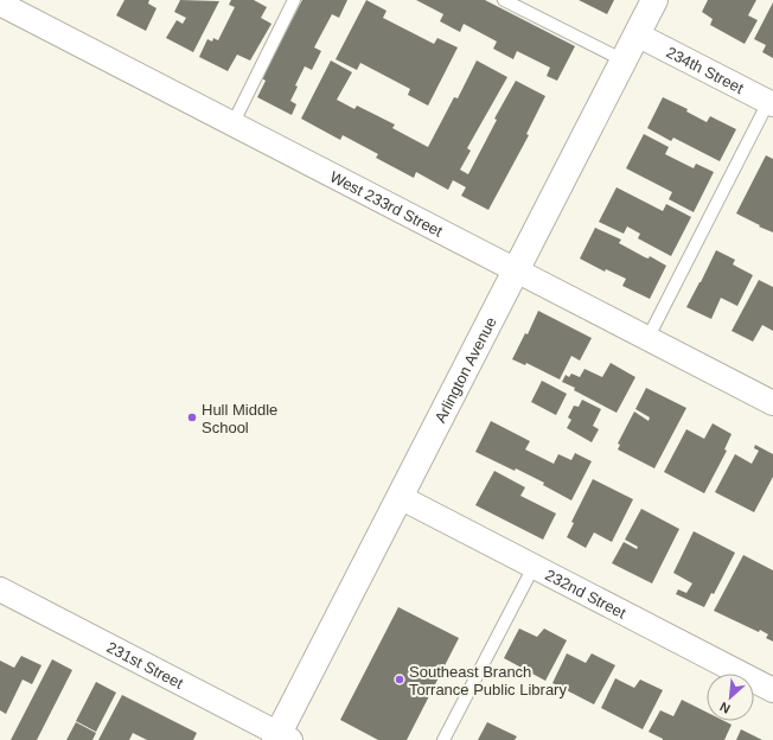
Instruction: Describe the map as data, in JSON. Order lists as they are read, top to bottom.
{
  "streets": {
    "main road": ["Arlington Avenue"],
    "street": [
      "234th Street",
      "West 233rd Street",
      "232nd Street",
      "231st Street"
    ]
  },
  "crossings": [
    ["234th Street", "Arlington Avenue"],
    ["West 233rd Street", "Arlington Avenue"],
    ["Arlington Avenue", "232nd Street"],
    ["Arlington Avenue", "231st Street"]
  ],
  "places": ["Hull Middle School", "Southeast Branch Torrance Public Library"],
  "north": "bottom left"
}
